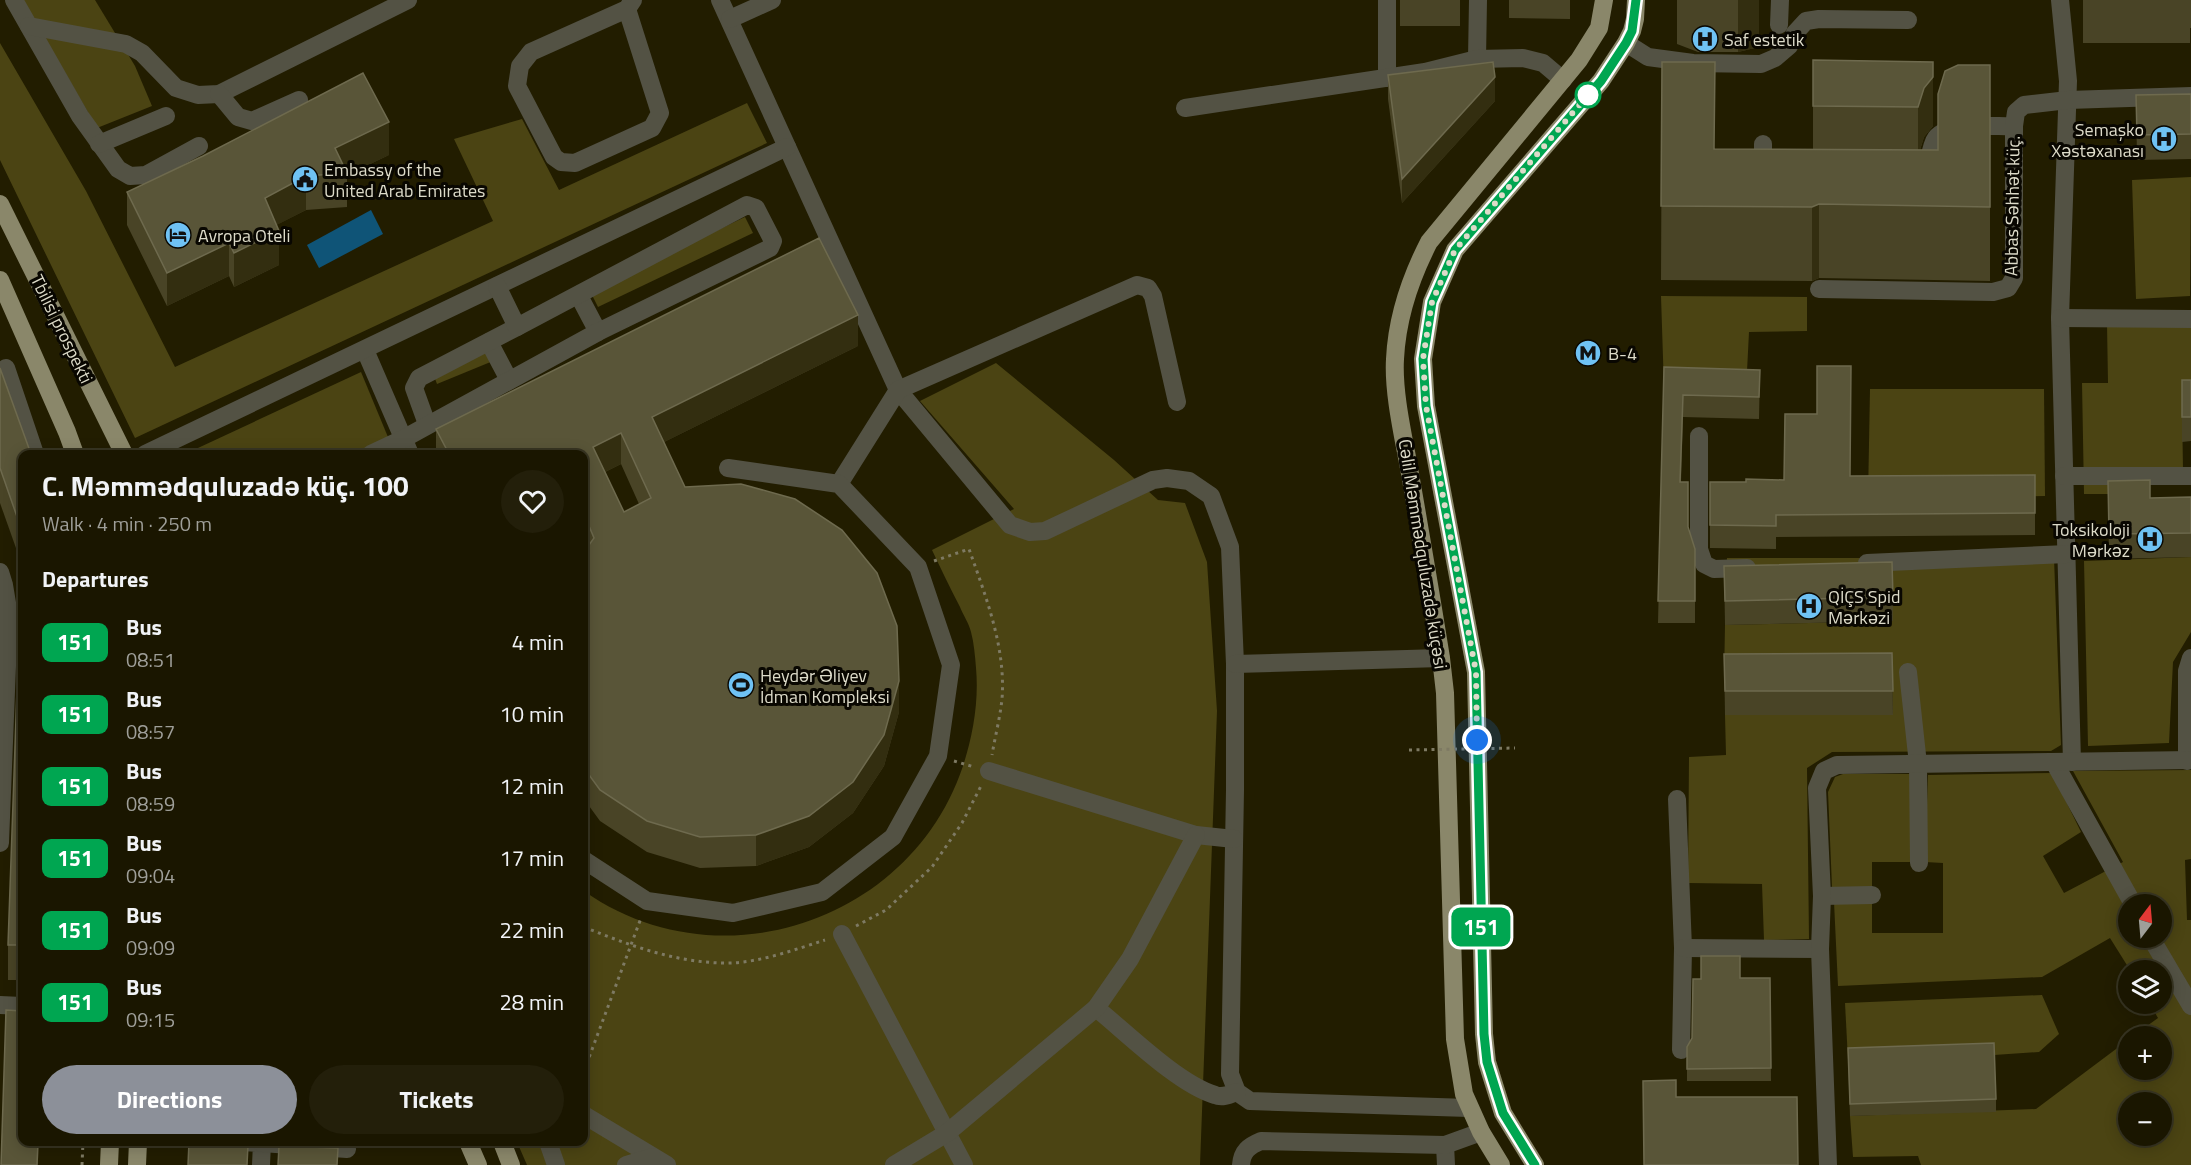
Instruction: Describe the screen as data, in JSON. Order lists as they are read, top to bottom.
{
  "streets": {
    "main road": ["Tbilisi prospekti", "Cəlil Məmmədquluzadə küçəsi"],
    "street": ["Abbas Səhhət küç."]
  },
  "places": {
    "hospital": [
      "Saf estetik",
      "Semaşko Xəstəxanası",
      "Toksikoloji Mərkəz",
      "QİÇS Spid Mərkəzi"
    ],
    "public building": ["Embassy of the United Arab Emirates"],
    "hotel": ["Avropa Oteli"],
    "metro station": ["B-4"],
    "sports": ["Heydər Əliyev İdman Kompleksi"]
  },
  "lines": ["bus line 151"],
  "north": "top",
  "page": {
    "on_map": "151",
    "heading": [
      ["C. Məmmədquluzadə küç. 100", "Walk · 4 min · 250 m"],
      "Departures"
    ],
    "list": [
      {
        "mark": "151",
        "name": "Bus",
        "note": "08:51",
        "value": "4 min"
      },
      {
        "mark": "151",
        "name": "Bus",
        "note": "08:57",
        "value": "10 min"
      },
      {
        "mark": "151",
        "name": "Bus",
        "note": "08:59",
        "value": "12 min"
      },
      {
        "mark": "151",
        "name": "Bus",
        "note": "09:04",
        "value": "17 min"
      },
      {
        "mark": "151",
        "name": "Bus",
        "note": "09:09",
        "value": "22 min"
      },
      {
        "mark": "151",
        "name": "Bus",
        "note": "09:15",
        "value": "28 min"
      }
    ],
    "map_buttons": ["+", "−"],
    "buttons": ["Directions", "Tickets"]
  }
}
